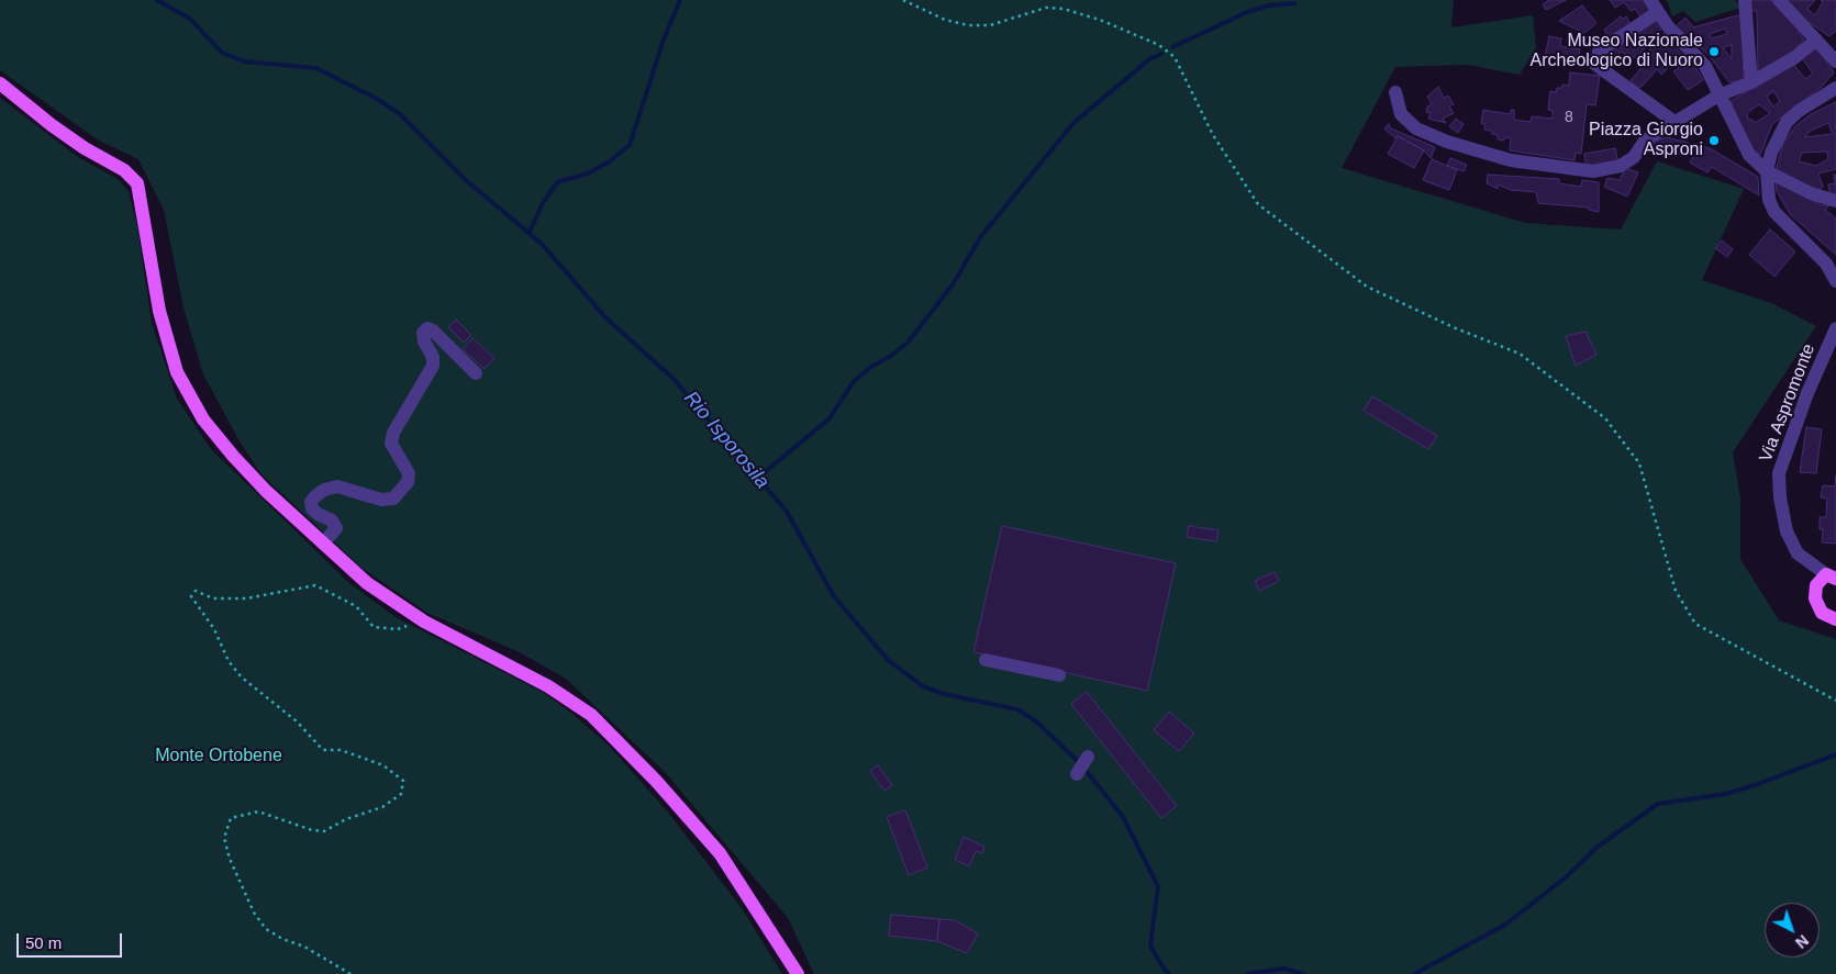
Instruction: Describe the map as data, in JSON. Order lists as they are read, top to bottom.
{
  "streets": {
    "street": ["Via Aspromonte"]
  },
  "water": ["Rio Isporosila"],
  "parks": ["Monte Ortobene"],
  "places": ["Museo Nazionale Archeologico di Nuoro", "Piazza Giorgio Asproni"],
  "house_numbers": ["8"],
  "scale_bar": "50 m",
  "north": "bottom right"
}
